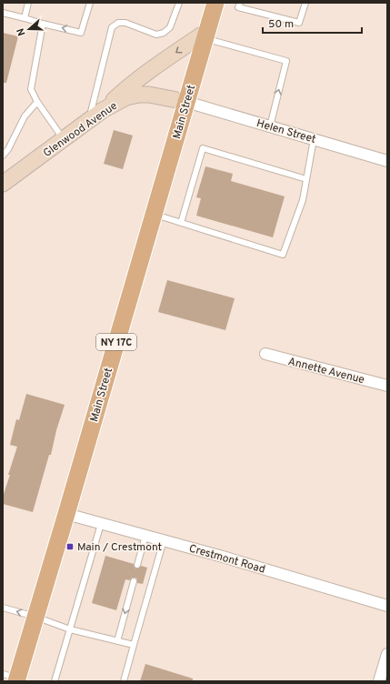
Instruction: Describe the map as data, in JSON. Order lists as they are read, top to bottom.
{
  "streets": {
    "main road": ["Main Street", "NY 17C"],
    "street": [
      "Glenwood Avenue",
      "Helen Street",
      "Annette Avenue",
      "Crestmont Road"
    ]
  },
  "crossings": [
    ["Main Street", "Glenwood Avenue"],
    ["Main Street", "Helen Street"],
    ["Main Street", "Crestmont Road"],
    ["Glenwood Avenue", "Helen Street"]
  ],
  "places": {
    "transit": ["Main / Crestmont"]
  },
  "scale_bar": "50 m",
  "north": "left"
}
